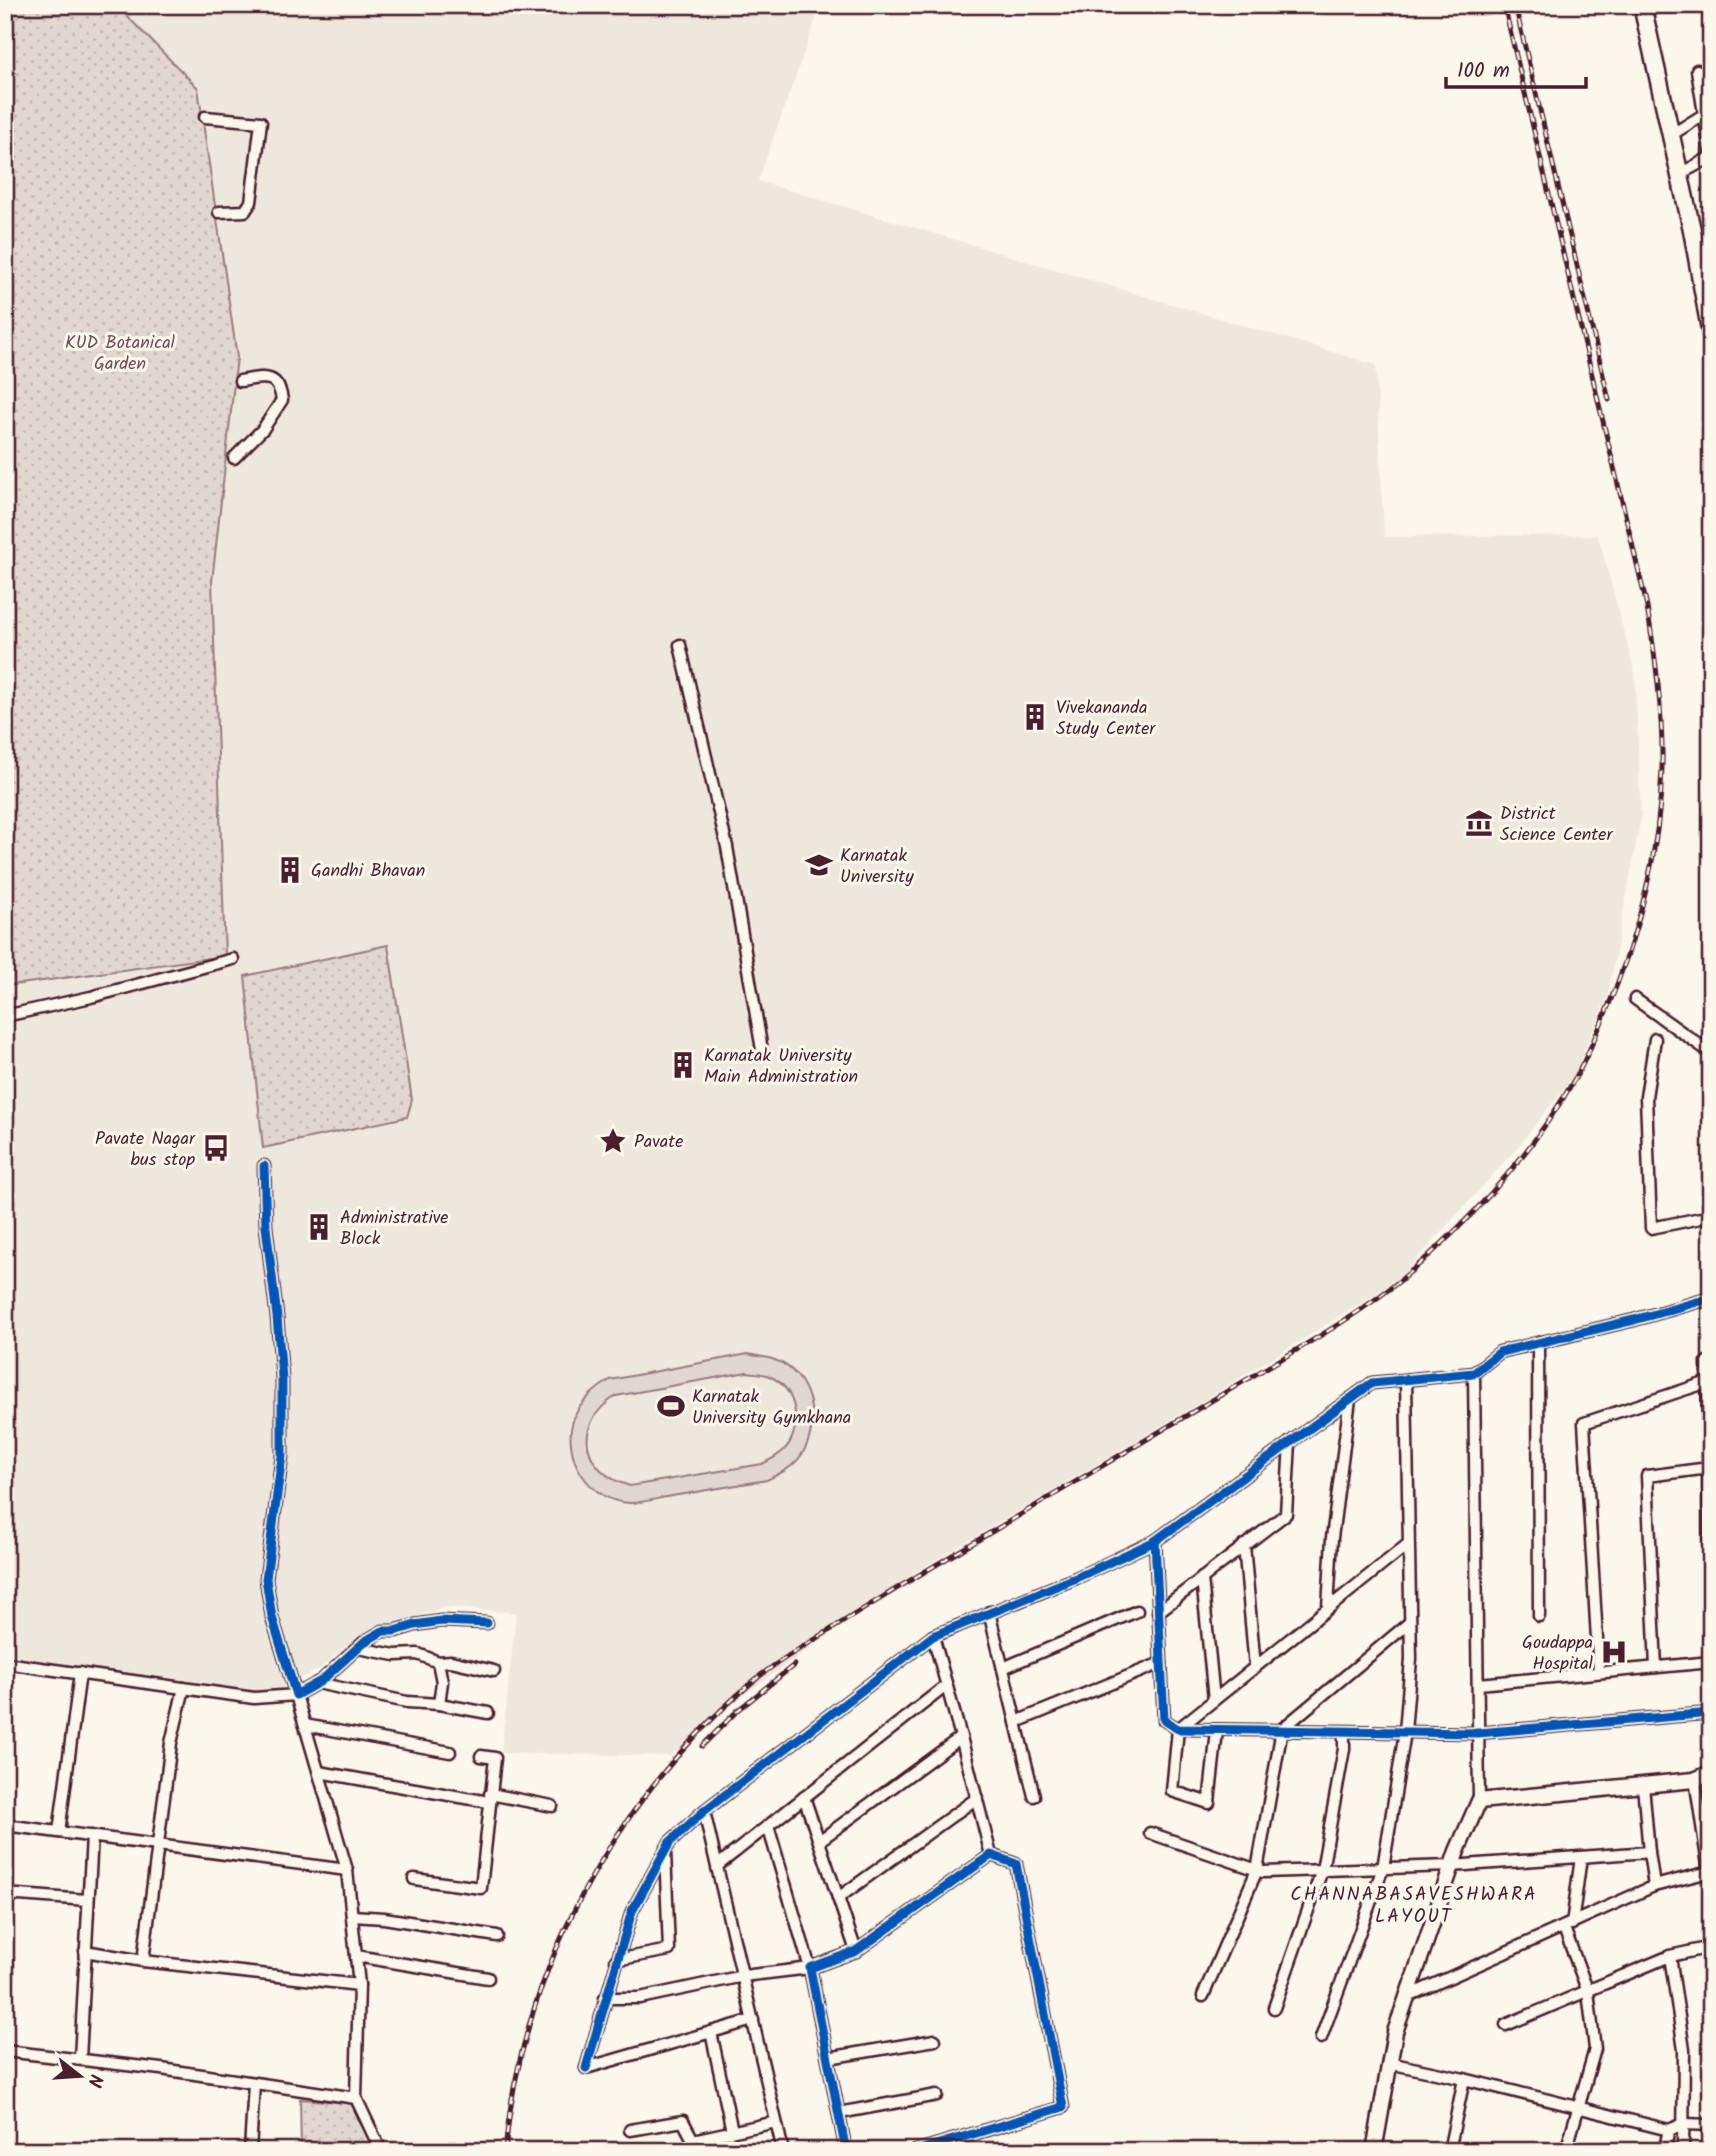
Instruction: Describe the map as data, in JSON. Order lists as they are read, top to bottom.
{
  "districts": ["CHANNABASAVESHWARA LAYOUT"],
  "parks": ["KUD Botanical Garden"],
  "places": {
    "building": [
      "Vivekananda Study Center",
      "Gandhi Bhavan",
      "Karnatak University Main Administration",
      "Administrative Block"
    ],
    "museum": ["District Science Center"],
    "school or university": ["Karnatak University"],
    "place": ["Pavate"],
    "bus stop": ["Pavate Nagar bus stop"],
    "sports": ["Karnatak University Gymkhana"],
    "hospital": ["Goudappa Hospital"]
  },
  "scale_bar": "100 m",
  "north": "right"
}
